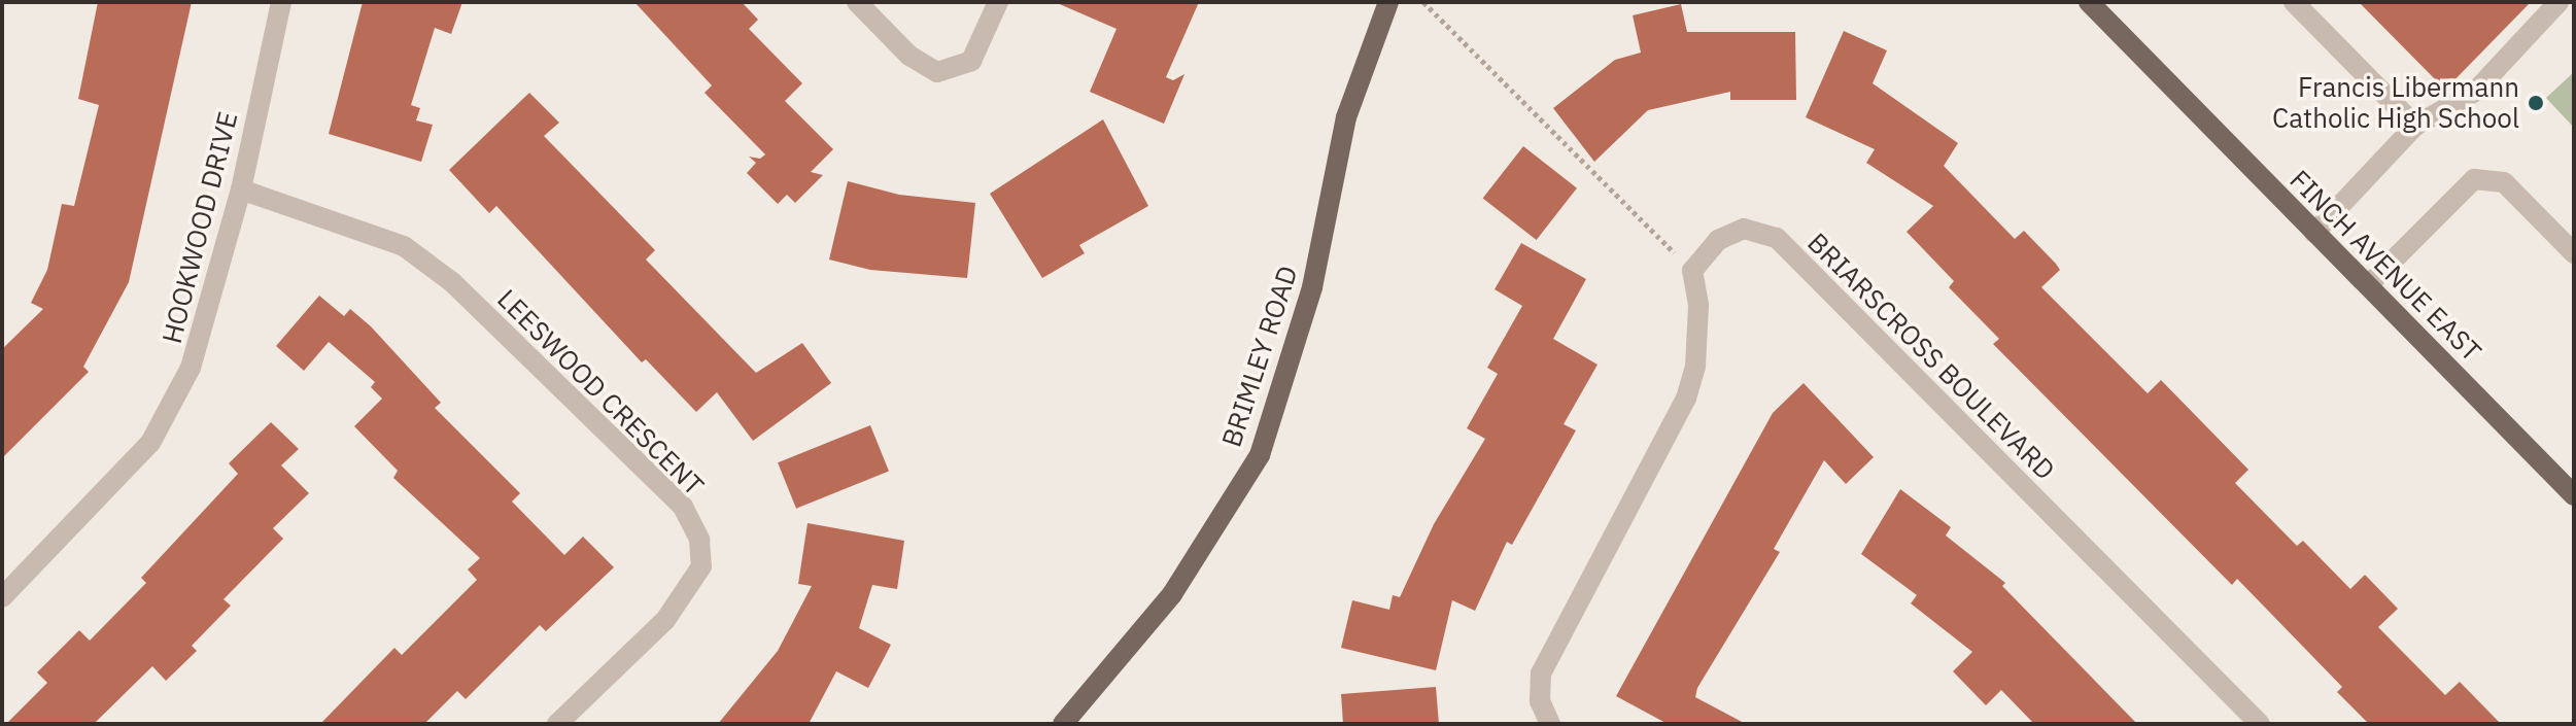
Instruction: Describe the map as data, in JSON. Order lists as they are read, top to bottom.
{
  "streets": {
    "main road": ["FINCH AVENUE EAST", "BRIMLEY ROAD"],
    "street": ["HOOKWOOD DRIVE", "BRIARSCROSS BOULEVARD", "LEESWOOD CRESCENT"]
  },
  "crossings": [
    ["HOOKWOOD DRIVE", "LEESWOOD CRESCENT"]
  ],
  "places": ["Francis Libermann Catholic High School"]
}
